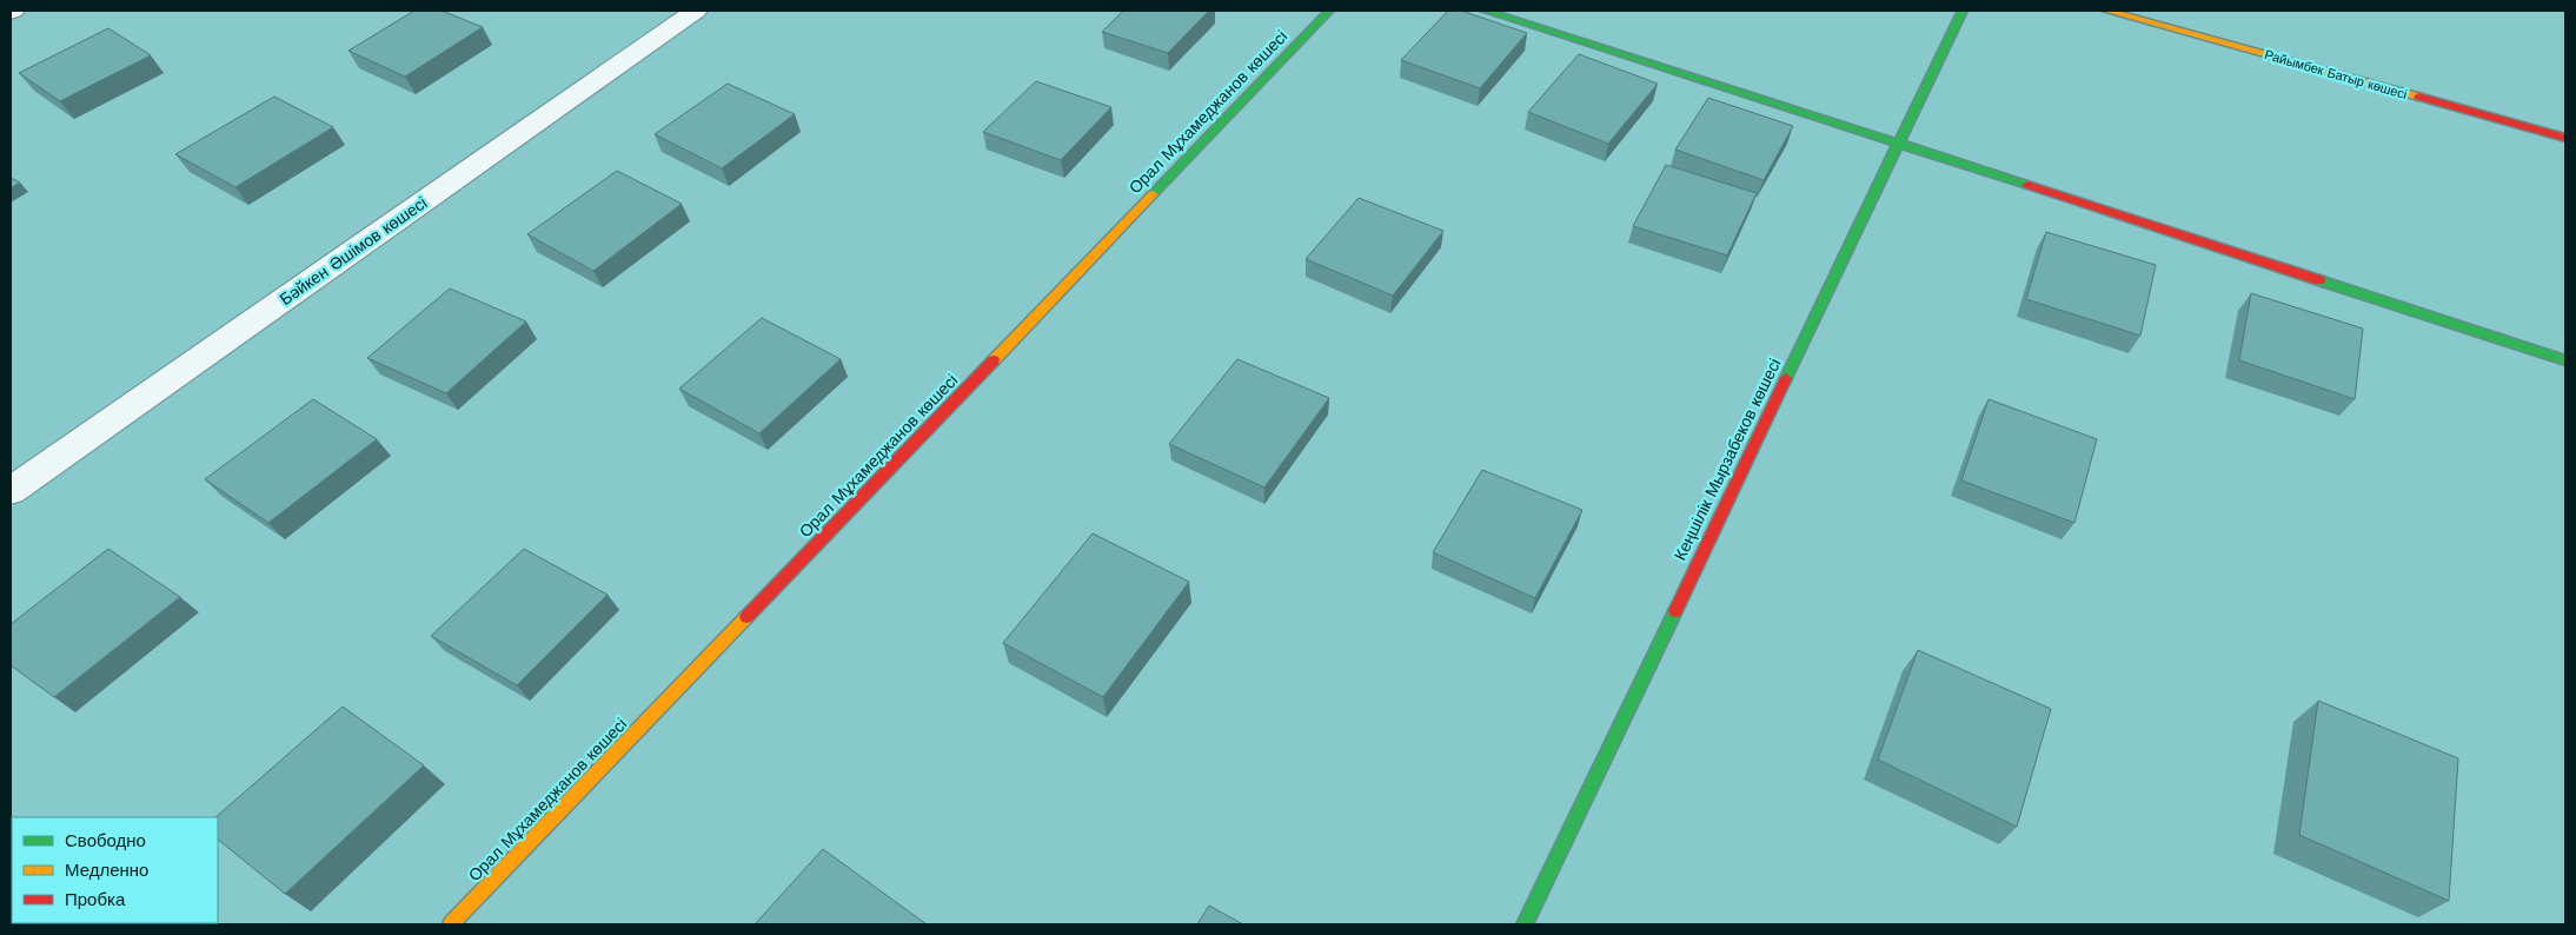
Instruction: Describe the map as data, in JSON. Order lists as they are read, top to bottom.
{
  "streets": {
    "street": [
      "Райымбек Батыр көшесі",
      "Орал Мұхамеджанов көшесі",
      "Бәйкен Әшімов көшесі",
      "Кеңшілік Мырзабеков көшесі"
    ]
  },
  "legend": ["Свободно", "Медленно", "Пробка"]
}
